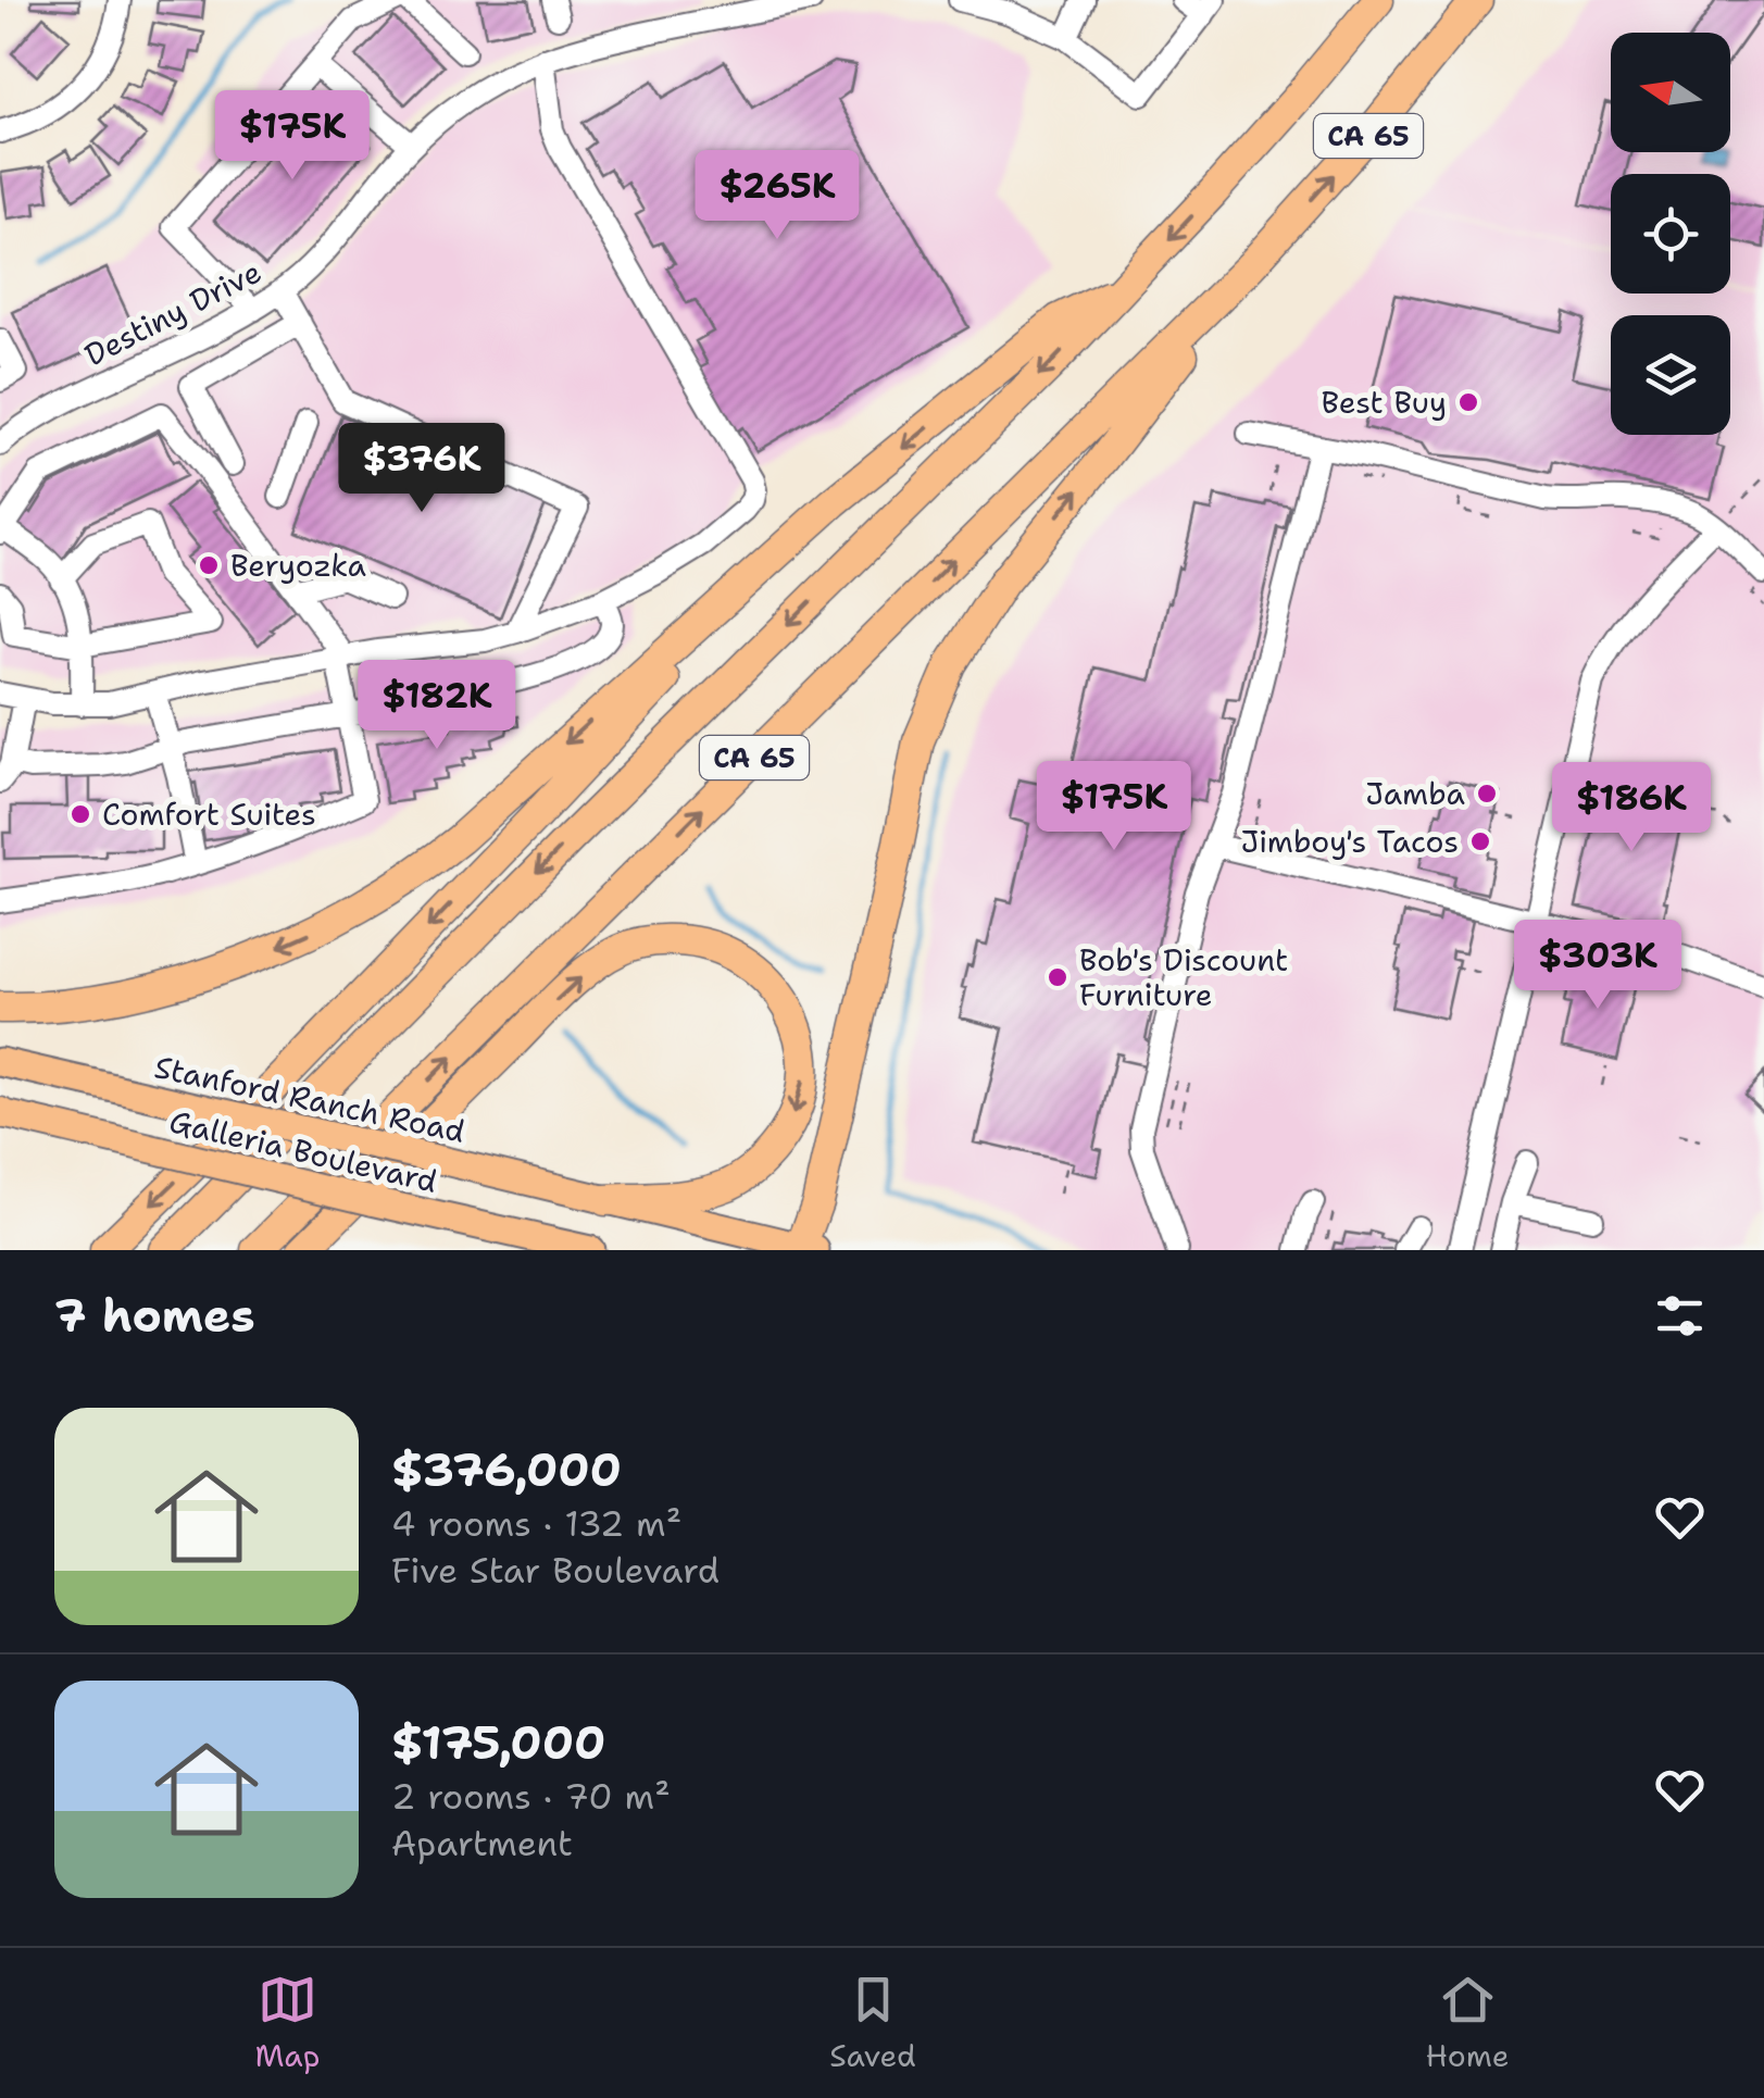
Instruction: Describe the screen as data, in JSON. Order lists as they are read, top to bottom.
{
  "streets": {
    "highway": ["CA 65"],
    "main road": ["Stanford Ranch Road", "Galleria Boulevard"],
    "street": ["Destiny Drive"]
  },
  "places": [
    "Best Buy",
    "Beryozka",
    "Jamba",
    "Comfort Suites",
    "Jimboy's Tacos",
    "Bob's Discount Furniture"
  ],
  "north": "left",
  "page": {
    "price": [
      "$175K",
      "$265K",
      "$376K",
      "$182K",
      "$175K",
      "$186K",
      "$303K"
    ],
    "heading": "7 homes",
    "list": [
      {
        "name": "$376,000",
        "note": "4 rooms · 132 m² · Five Star Boulevard"
      },
      {
        "name": "$175,000",
        "note": "2 rooms · 70 m² · Apartment"
      }
    ],
    "tabs": ["Map", "Saved", "Home"]
  }
}
